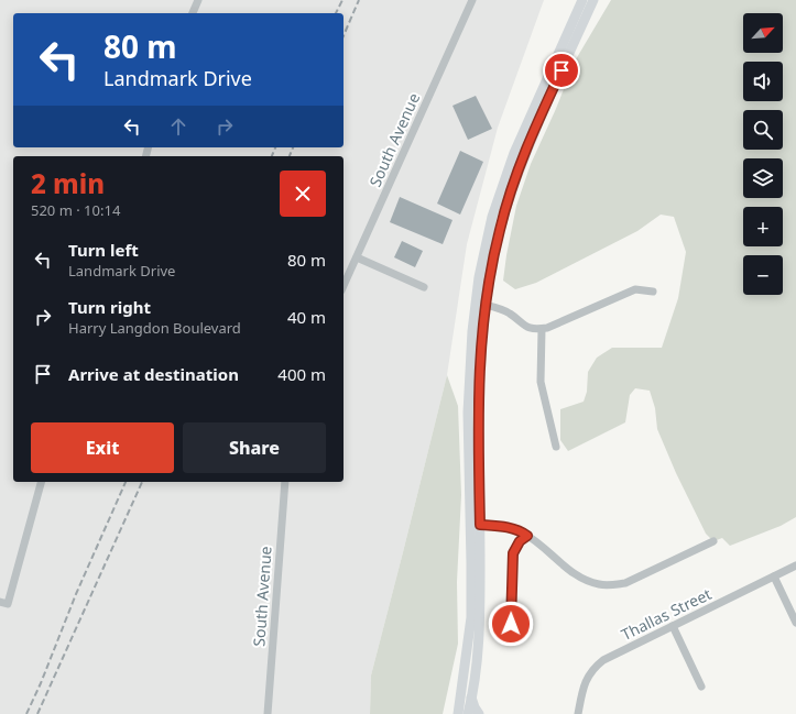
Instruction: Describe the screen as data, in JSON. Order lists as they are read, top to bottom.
{
  "streets": {
    "street": ["South Avenue", "Thallas Street"]
  },
  "north": "top right",
  "page": {
    "map_buttons": ["+", "−"],
    "turn": ["80 m", "Landmark Drive"],
    "heading": ["2 min", "520 m · 10:14"],
    "list": [
      {
        "name": "Turn left",
        "note": "Landmark Drive",
        "value": "80 m"
      },
      {
        "name": "Turn right",
        "note": "Harry Langdon Boulevard",
        "value": "40 m"
      },
      {
        "name": "Arrive at destination",
        "value": "400 m"
      }
    ],
    "buttons": ["Exit", "Share"]
  }
}
